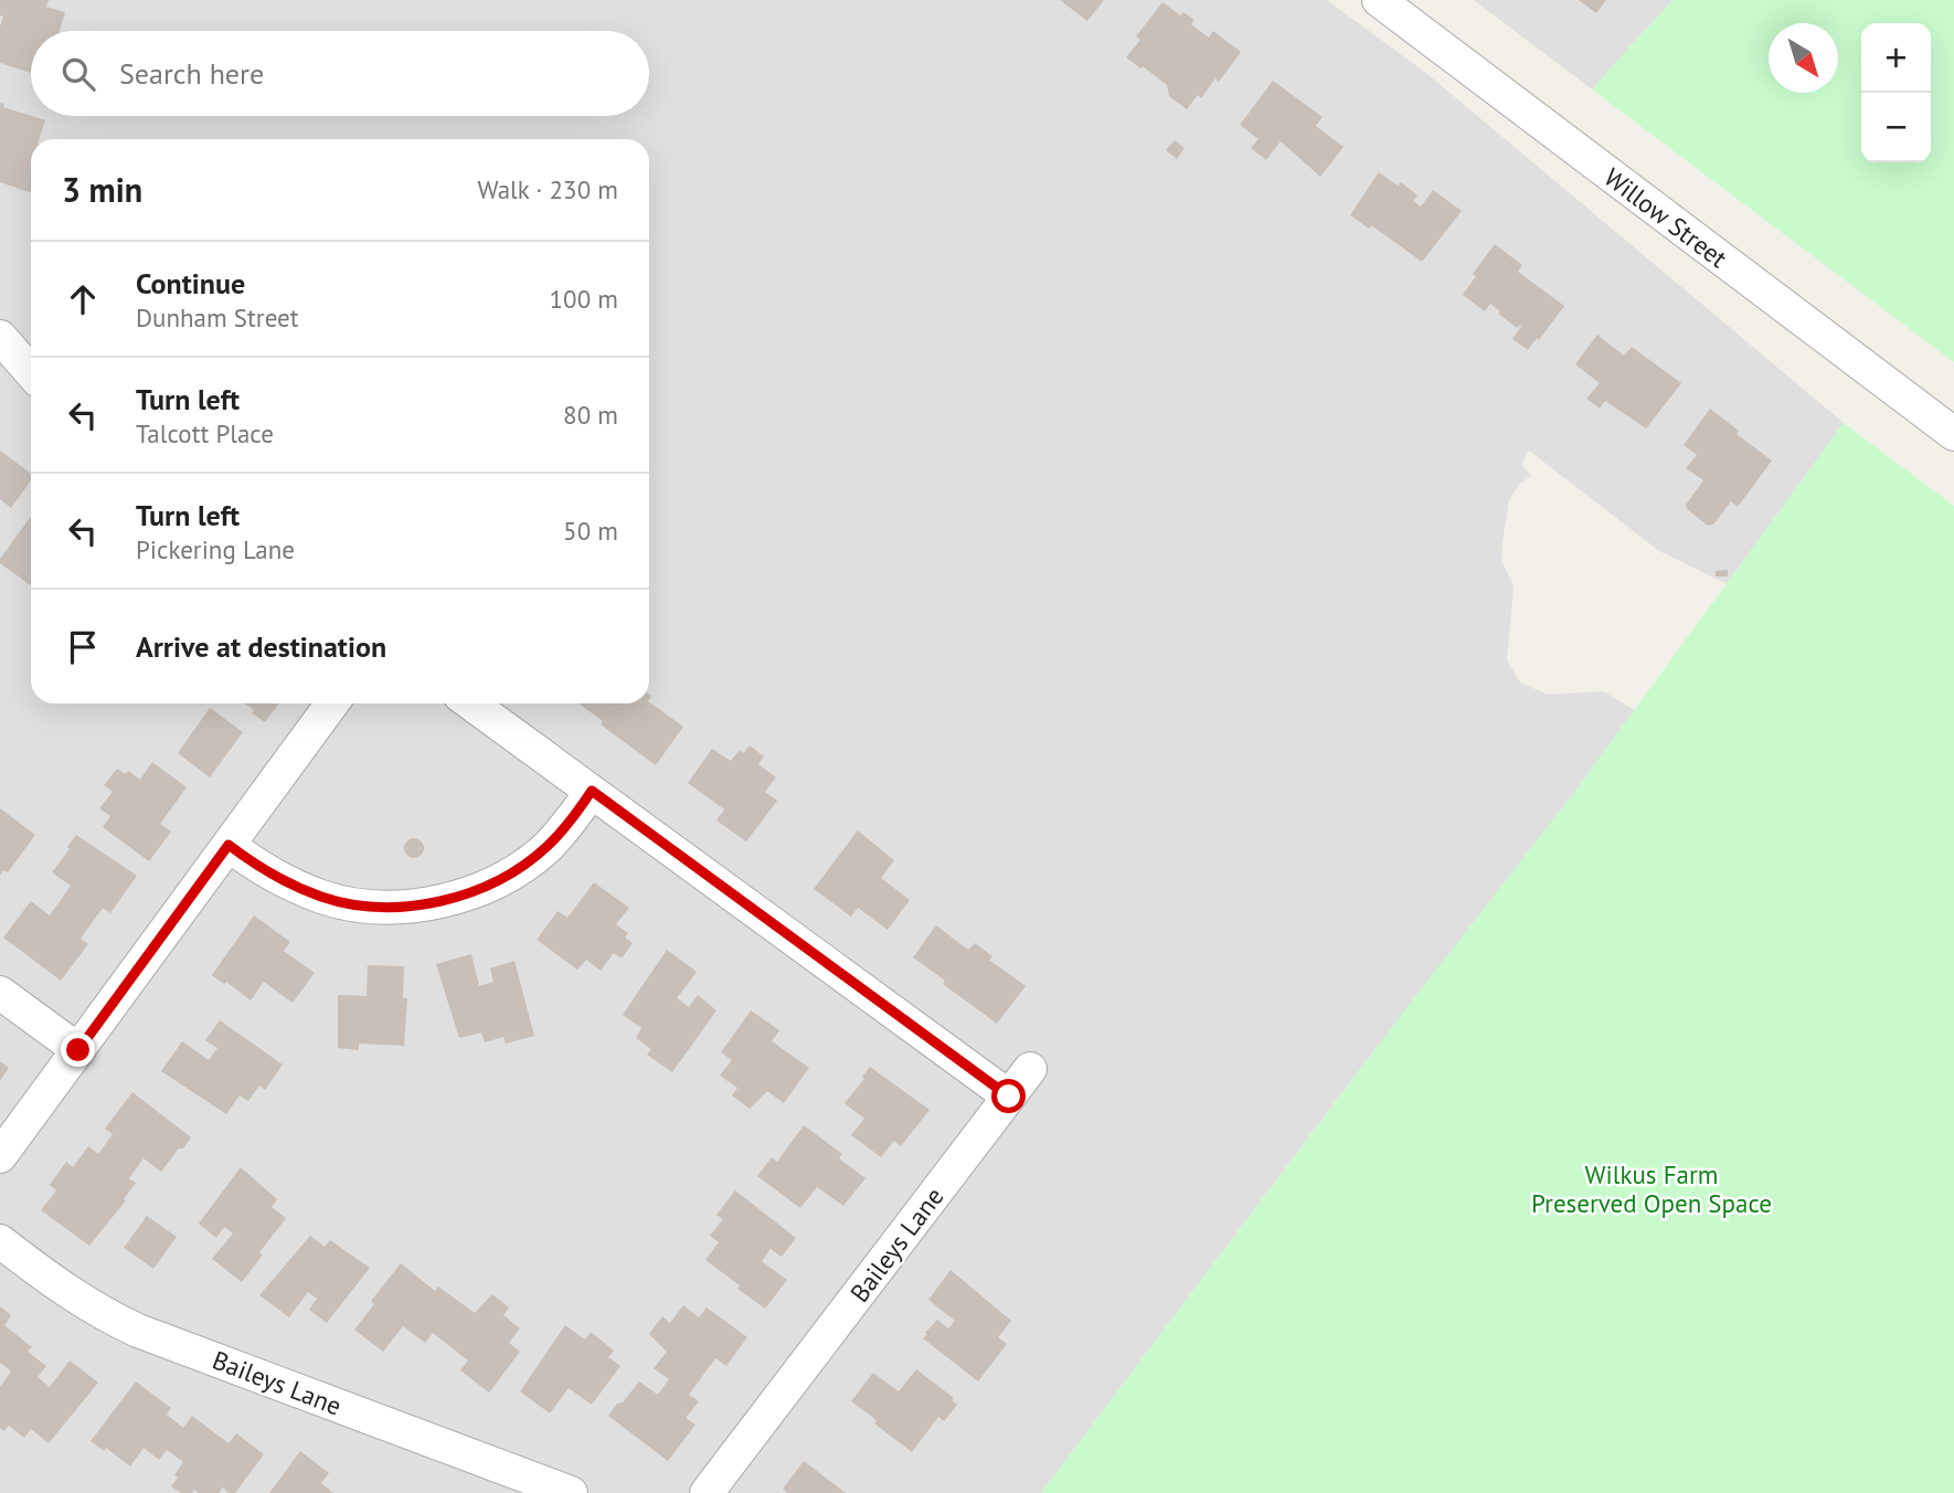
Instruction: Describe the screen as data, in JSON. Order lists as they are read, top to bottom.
{
  "streets": {
    "street": ["Willow Street", "Baileys Lane"]
  },
  "parks": ["Wilkus Farm Preserved Open Space"],
  "north": "bottom right",
  "page": {
    "map_buttons": ["+", "−"],
    "search": "Search here",
    "heading": ["3 min", "Walk · 230 m"],
    "list": [
      ["Continue", "Dunham Street", "100 m"],
      ["Turn left", "Talcott Place", "80 m"],
      ["Turn left", "Pickering Lane", "50 m"],
      "Arrive at destination"
    ]
  }
}
